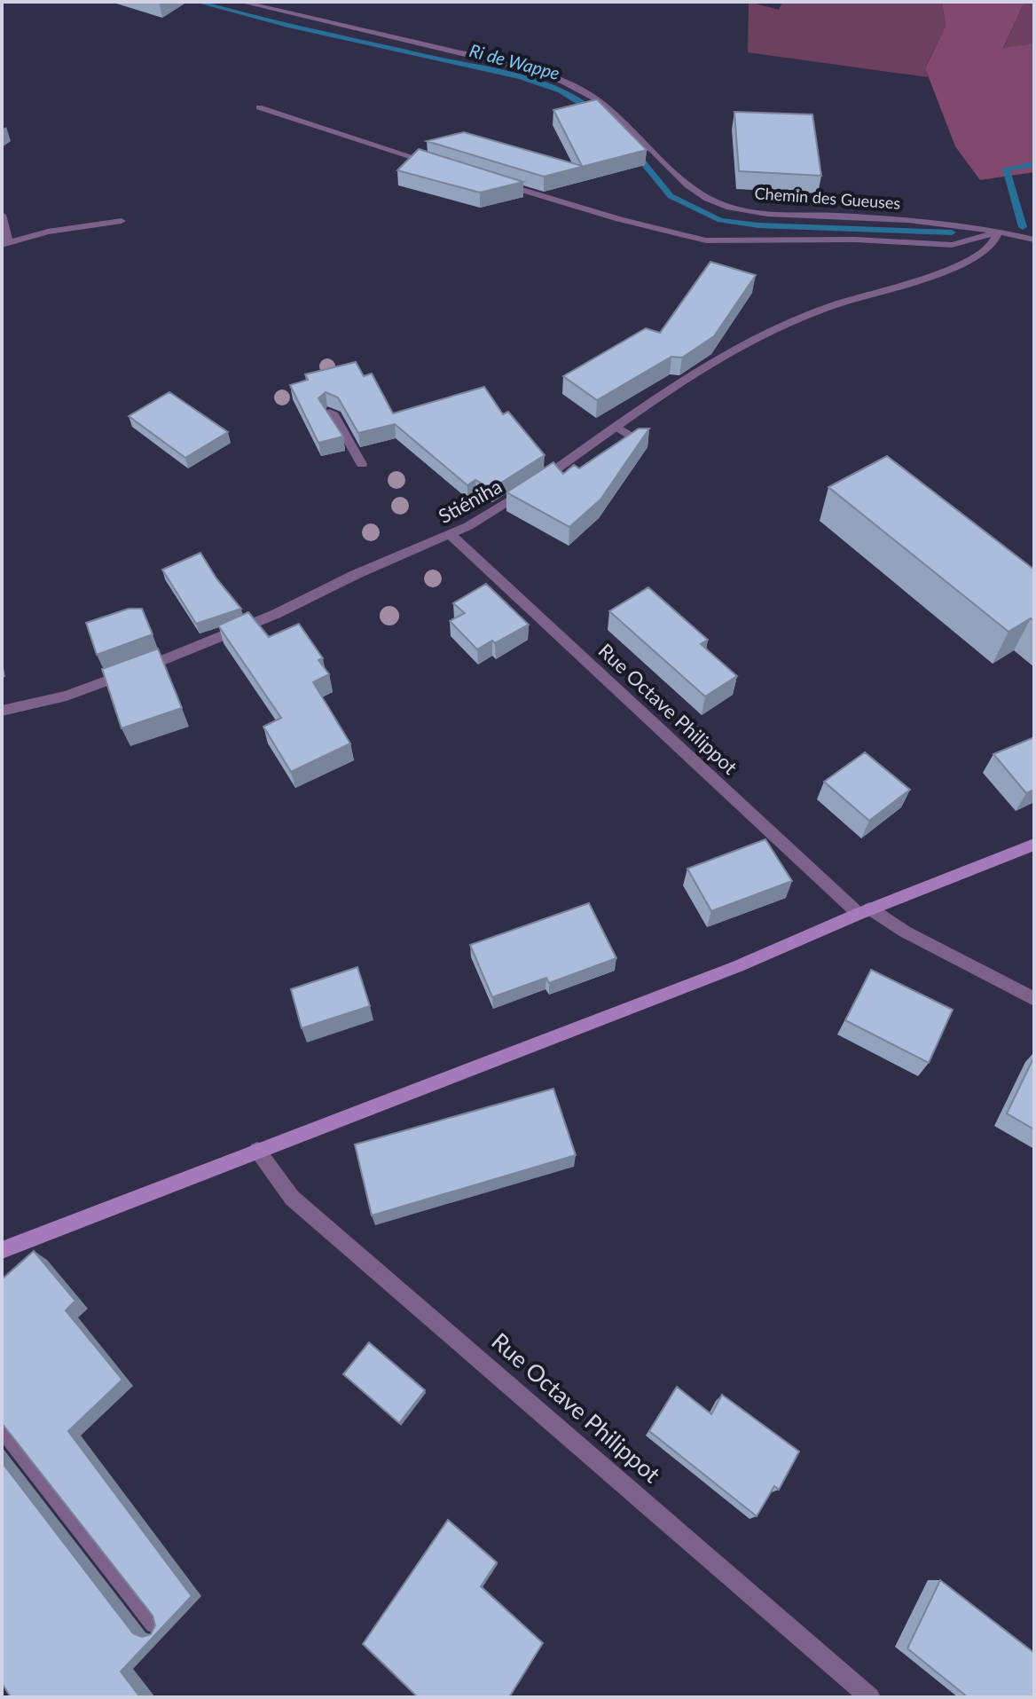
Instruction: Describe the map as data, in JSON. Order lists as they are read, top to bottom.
{
  "streets": {
    "street": ["Chemin des Gueuses", "Stiéniha", "Rue Octave Philippot"]
  },
  "crossings": [
    ["Chemin des Gueuses", "Stiéniha"],
    ["Stiéniha", "Rue Octave Philippot"]
  ],
  "water": ["Ri de Wappe"]
}
